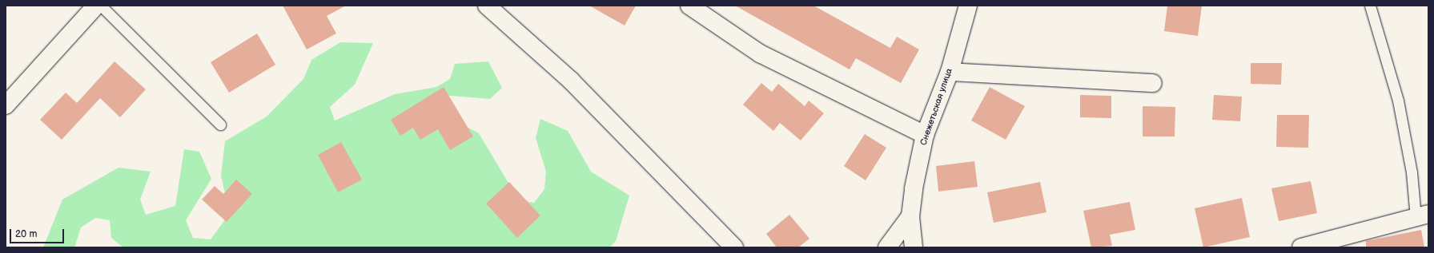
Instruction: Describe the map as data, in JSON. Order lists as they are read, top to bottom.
{
  "streets": {
    "street": ["Снежетьская улица"]
  },
  "scale_bar": "20 m"
}
